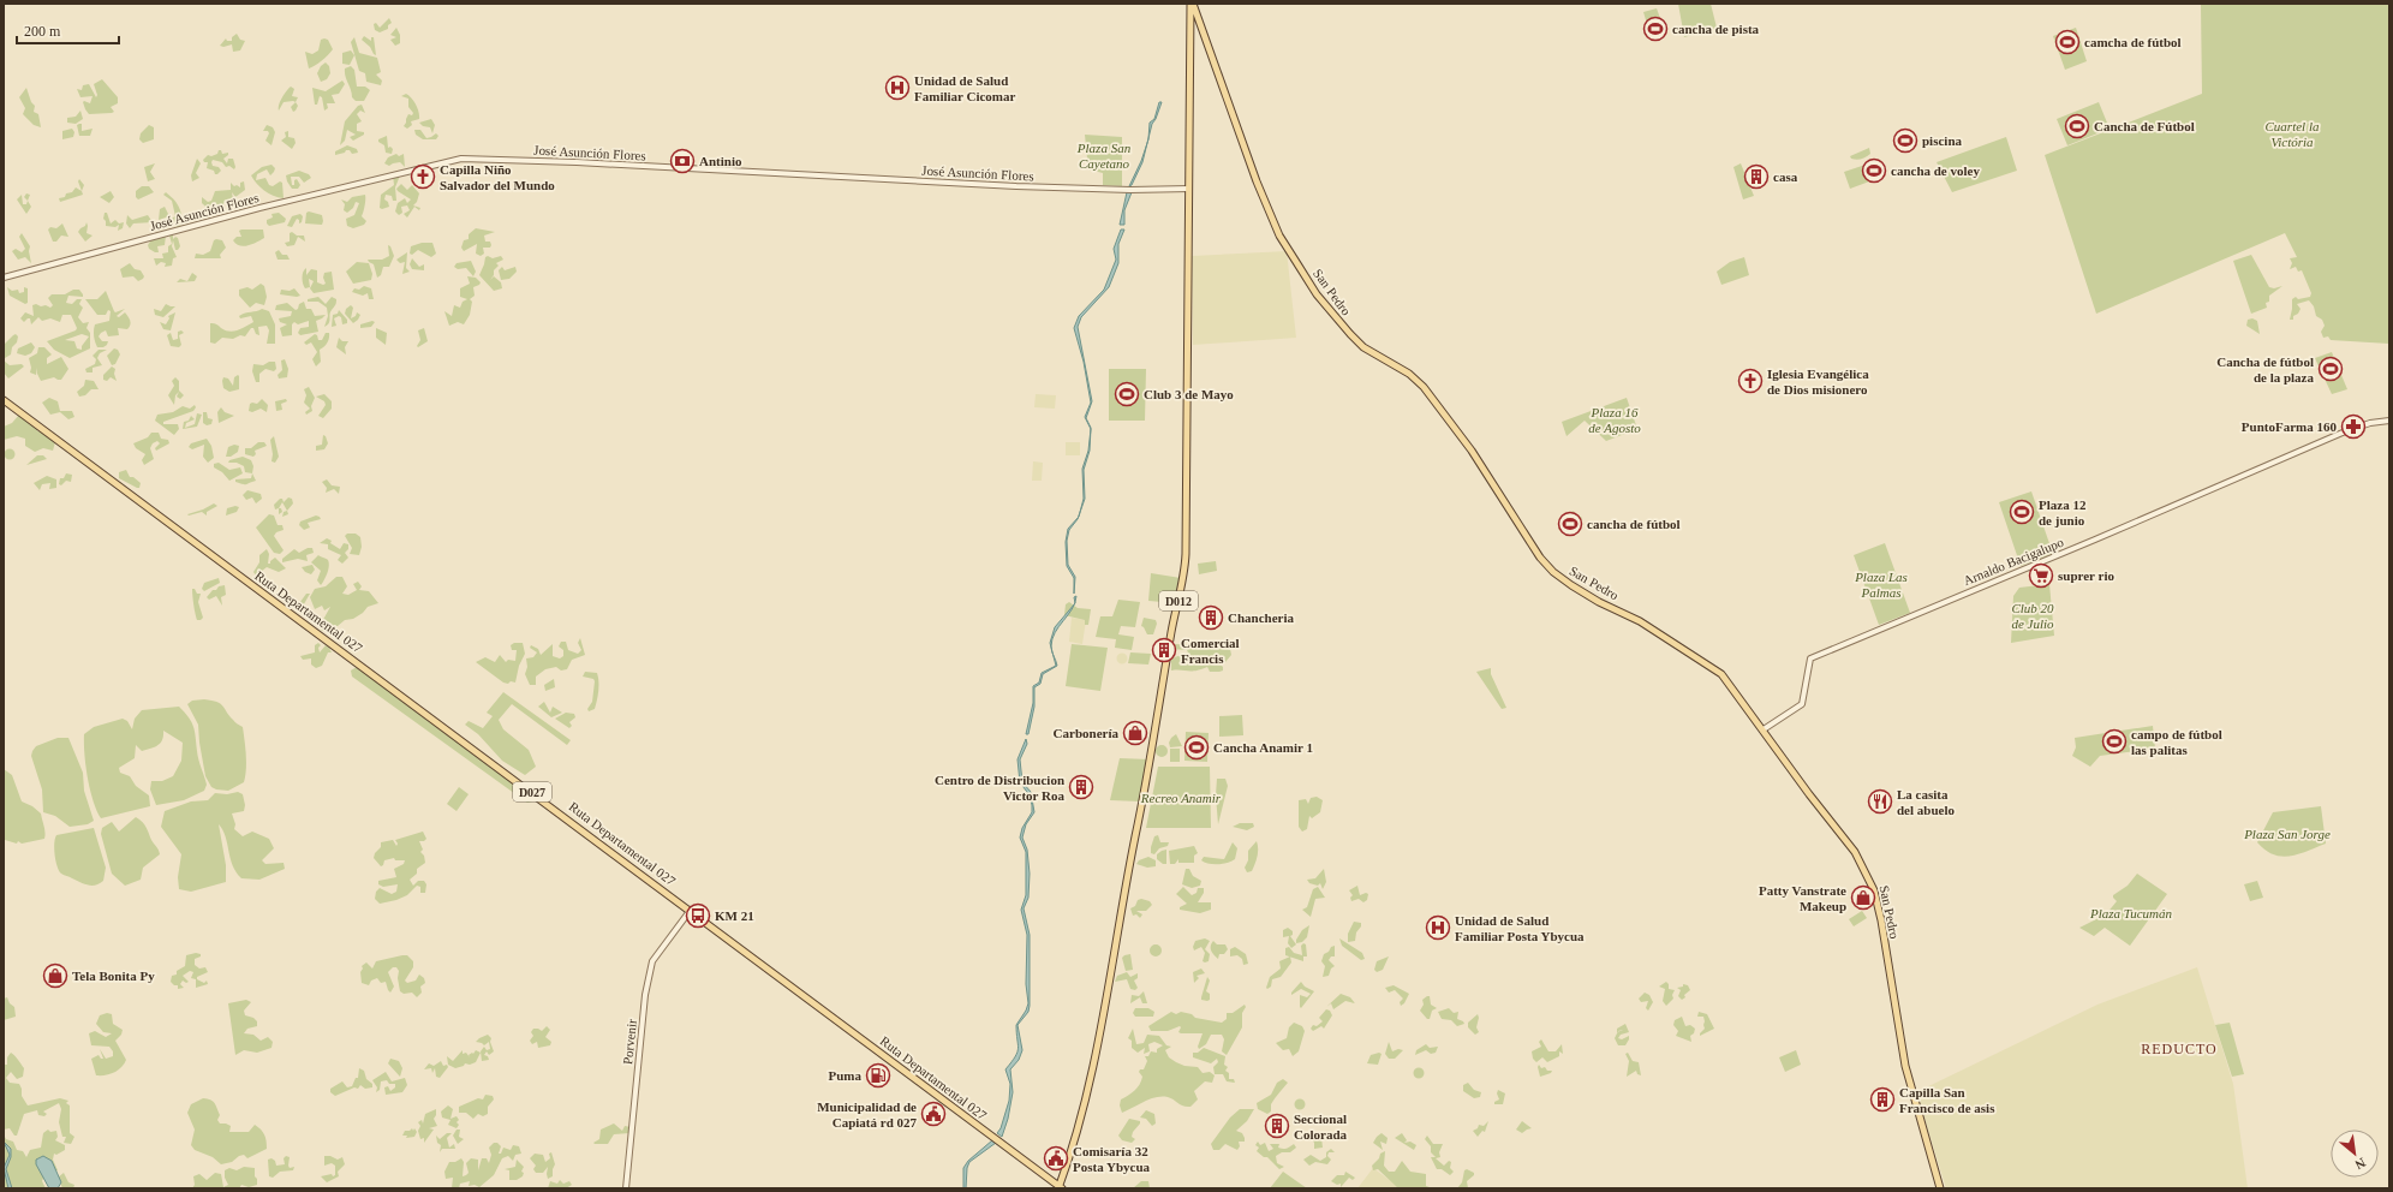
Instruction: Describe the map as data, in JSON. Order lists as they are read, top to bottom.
{
  "streets": {
    "main road": [
      "San Pedro",
      "D012",
      "Ruta Departamental 027",
      "D027"
    ],
    "street": ["José Asunción Flores", "Arnaldo Bacigalupo", "Porvenir"]
  },
  "crossings": [
    ["José Asunción Flores", "D012"],
    ["San Pedro", "Arnaldo Bacigalupo"],
    ["San Pedro", "D012"],
    ["D012", "Ruta Departamental 027"],
    ["Ruta Departamental 027", "Porvenir"]
  ],
  "districts": ["REDUCTO"],
  "parks": [
    "Cuartel la Victória",
    "Plaza San Cayetano",
    "Plaza 16 de Agosto",
    "Plaza Las Palmas",
    "Club 20 de Julio",
    "Recreo Anamir",
    "Plaza San Jorge",
    "Plaza Tucumán"
  ],
  "places": {
    "sports": [
      "cancha de pista",
      "camcha de fútbol",
      "Cancha de Fútbol",
      "piscina",
      "cancha de voley",
      "Cancha de fútbol de la plaza",
      "Club 3 de Mayo",
      "Plaza 12 de junio",
      "cancha de fútbol",
      "campo de fútbol las palitas",
      "Cancha Anamir 1"
    ],
    "hospital": ["Unidad de Salud Familiar Cicomar", "Unidad de Salud Familiar Posta Ybycua"],
    "bank": ["Antinio"],
    "church": ["Capilla Niño Salvador del Mundo", "Iglesia Evangélica de Dios misionero"],
    "building": [
      "casa",
      "Chancheria",
      "Comercial Francis",
      "Centro de Distribucion Victor Roa",
      "Capilla San Francisco de asis",
      "Seccional Colorada"
    ],
    "pharmacy": ["PuntoFarma 160"],
    "supermarket": ["suprer rio"],
    "shop": ["Carbonería", "Patty Vanstrate Makeup", "Tela Bonita Py"],
    "restaurant": ["La casita del abuelo"],
    "bus stop": ["KM 21"],
    "fuel station": ["Puma"],
    "public building": ["Municipalidad de Capiatá rd 027", "Comisaría 32 Posta Ybycua"]
  },
  "scale_bar": "200 m",
  "north": "bottom right"
}
